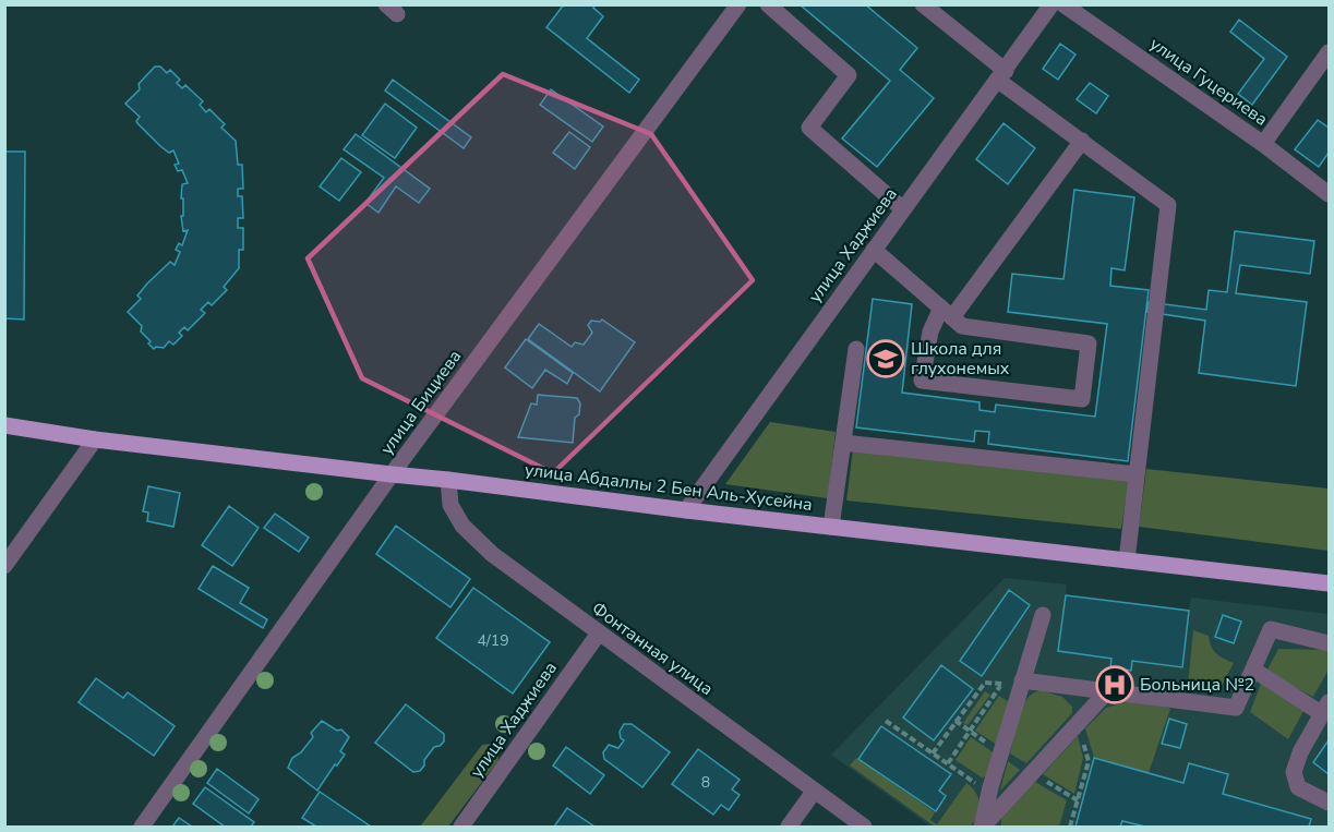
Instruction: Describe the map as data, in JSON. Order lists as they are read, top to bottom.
{
  "streets": {
    "main road": ["улица Абдаллы 2 Бен Аль-Хусейна"],
    "street": [
      "улица Гуцериева",
      "улица Хаджиева",
      "улица Бициева",
      "Фонтанная улица"
    ]
  },
  "crossings": [
    ["улица Хаджиева", "улица Абдаллы 2 Бен Аль-Хусейна"],
    ["улица Хаджиева", "Фонтанная улица"],
    ["улица Бициева", "улица Абдаллы 2 Бен Аль-Хусейна"],
    ["улица Абдаллы 2 Бен Аль-Хусейна", "Фонтанная улица"]
  ],
  "places": {
    "school or university": ["Школа для глухонемых"],
    "hospital": ["Больница №2"]
  },
  "house_numbers": ["4/19", "8"]
}
